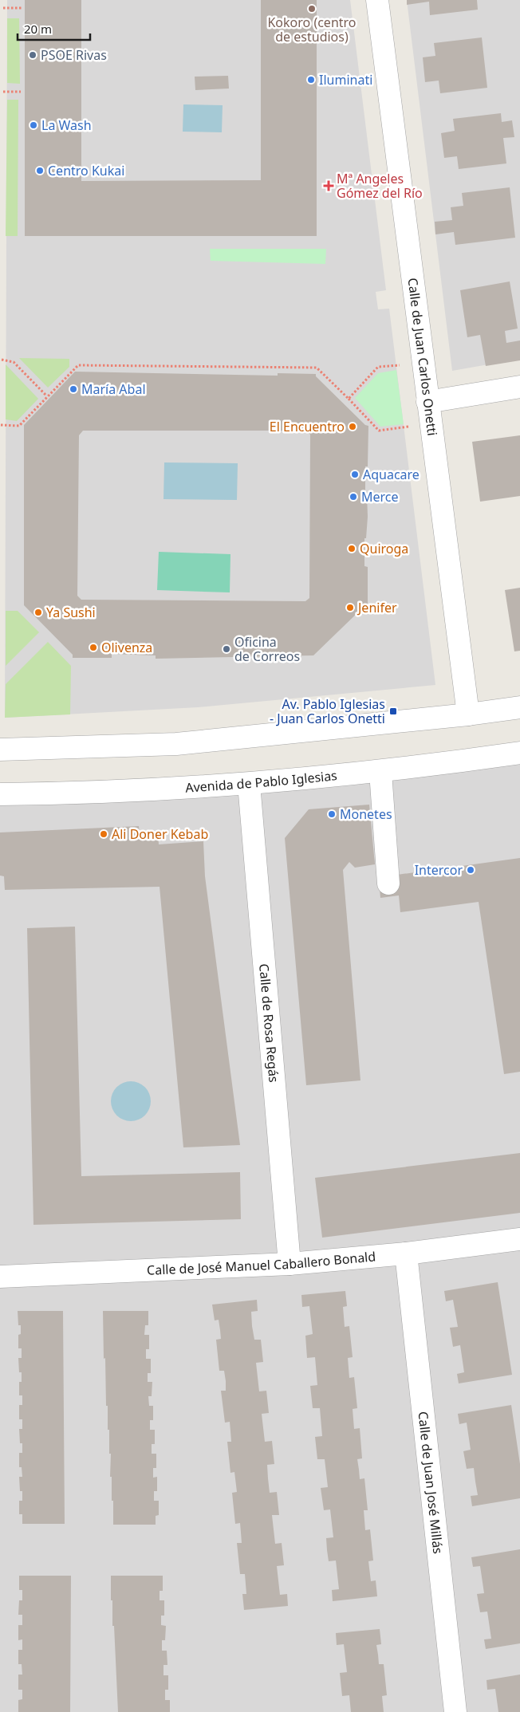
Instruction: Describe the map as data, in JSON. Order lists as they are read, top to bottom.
{
  "streets": {
    "street": [
      "Calle de Juan Carlos Onetti",
      "Avenida de Pablo Iglesias",
      "Calle de Rosa Regás",
      "Calle de José Manuel Caballero Bonald",
      "Calle de Juan José Millás"
    ]
  },
  "crossings": [
    ["Avenida de Pablo Iglesias", "Calle de Rosa Regás"],
    ["Calle de Rosa Regás", "Calle de José Manuel Caballero Bonald"],
    ["Calle de José Manuel Caballero Bonald", "Calle de Juan José Millás"]
  ],
  "places": {
    "other": [
      "Kokoro (centro de estudios)",
      "PSOE Rivas",
      "Iluminati",
      "La Wash",
      "Centro Kukai",
      "María Abal",
      "El Encuentro",
      "Aquacare",
      "Merce",
      "Quiroga",
      "Jenifer",
      "Ya Sushi",
      "Olivenza",
      "Oficina de Correos",
      "Monetes",
      "Ali Doner Kebab",
      "Intercor"
    ],
    "health": ["Mª Angeles Gómez del Río"],
    "transit": ["Av. Pablo Iglesias - Juan Carlos Onetti"]
  },
  "scale_bar": "20 m"
}
